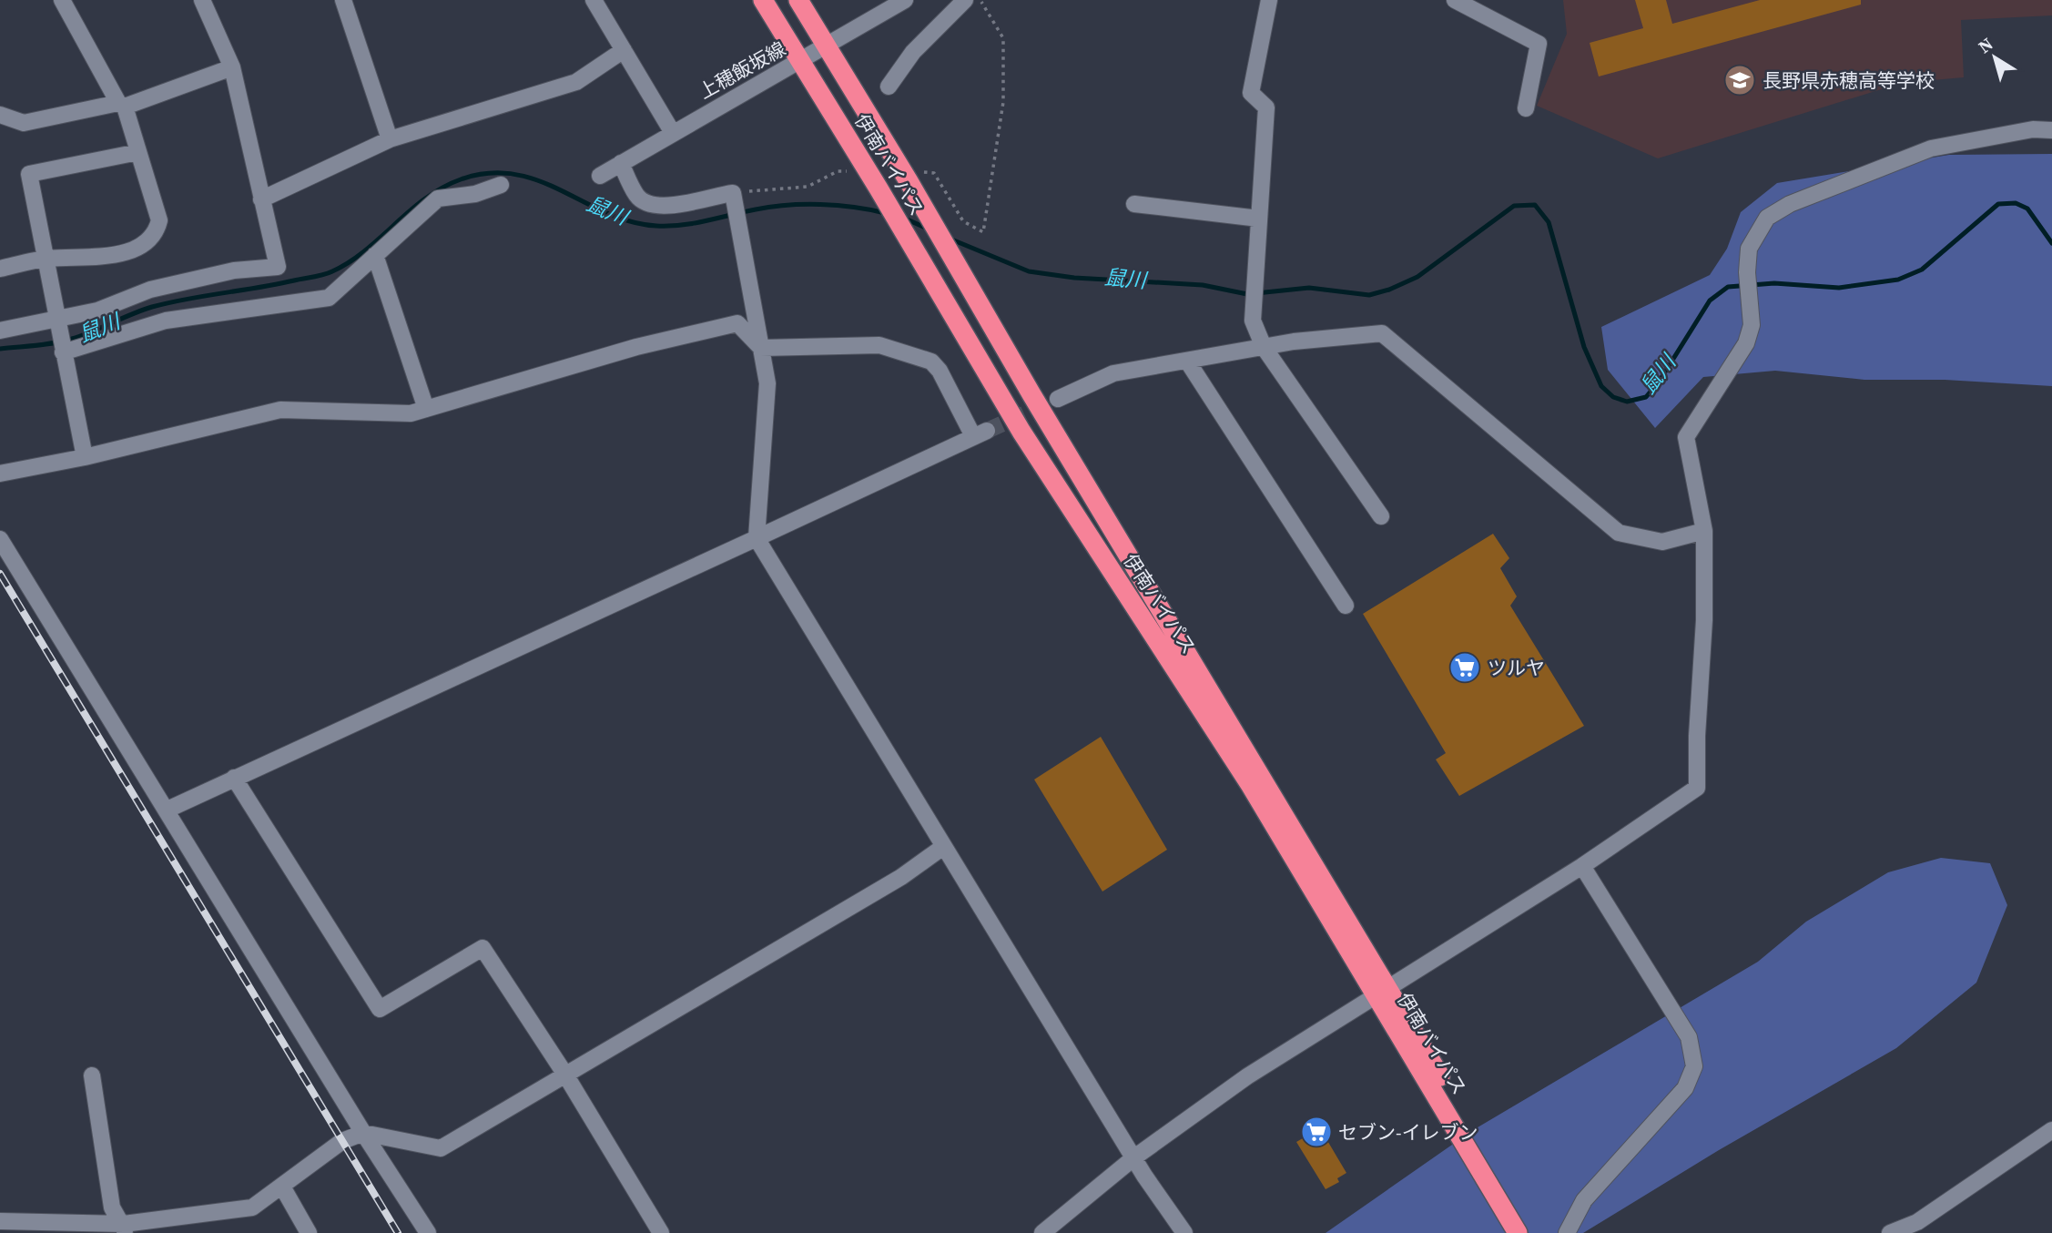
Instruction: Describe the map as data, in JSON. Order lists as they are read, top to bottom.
{
  "streets": {
    "highway": ["伊南バイパス"],
    "street": ["上穂飯坂線"]
  },
  "crossings": [
    ["上穂飯坂線", "伊南バイパス"]
  ],
  "water": ["鼠川"],
  "places": {
    "school or university": ["長野県赤穂高等学校"],
    "supermarket": ["ツルヤ", "セブン-イレブン"]
  },
  "north": "top left"
}
